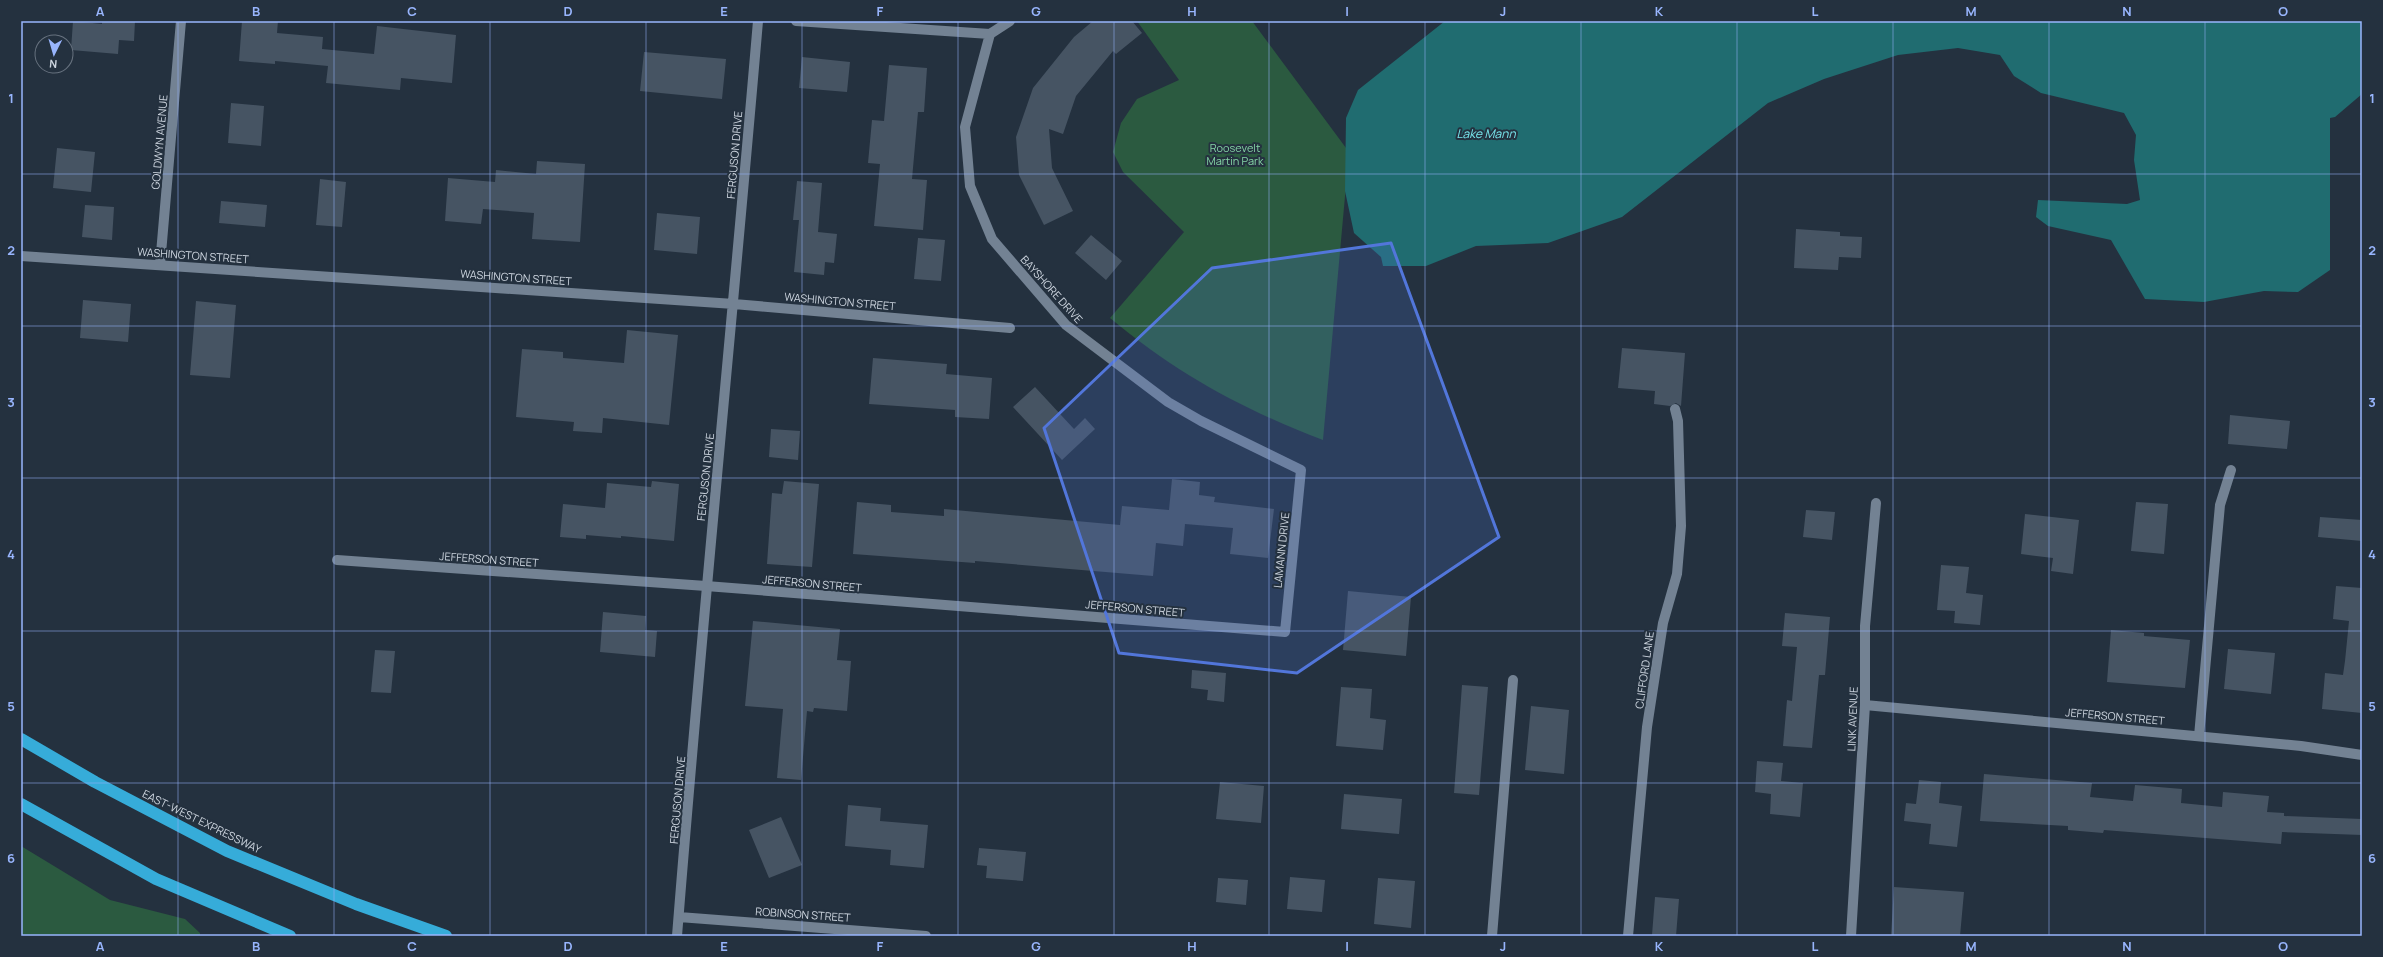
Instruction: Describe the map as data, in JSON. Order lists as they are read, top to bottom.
{
  "streets": {
    "highway": ["EAST-WEST EXPRESSWAY"],
    "street": [
      "GOLDWYN AVENUE",
      "FERGUSON DRIVE",
      "WASHINGTON STREET",
      "BAYSHORE DRIVE",
      "LAMANN DRIVE",
      "JEFFERSON STREET",
      "CLIFFORD LANE",
      "LINK AVENUE",
      "ROBINSON STREET"
    ]
  },
  "crossings": [
    ["GOLDWYN AVENUE", "WASHINGTON STREET"],
    ["FERGUSON DRIVE", "WASHINGTON STREET"],
    ["FERGUSON DRIVE", "JEFFERSON STREET"],
    ["FERGUSON DRIVE", "ROBINSON STREET"],
    ["BAYSHORE DRIVE", "LAMANN DRIVE"],
    ["LAMANN DRIVE", "JEFFERSON STREET"],
    ["JEFFERSON STREET", "LINK AVENUE"]
  ],
  "water": ["Lake Mann"],
  "parks": ["Roosevelt Martin Park"],
  "north": "bottom",
  "grid": {
    "columns": [
      "A",
      "B",
      "C",
      "D",
      "E",
      "F",
      "G",
      "H",
      "I",
      "J",
      "K",
      "L",
      "M",
      "N",
      "O"
    ],
    "rows": [
      "1",
      "2",
      "3",
      "4",
      "5",
      "6"
    ]
  }
}
